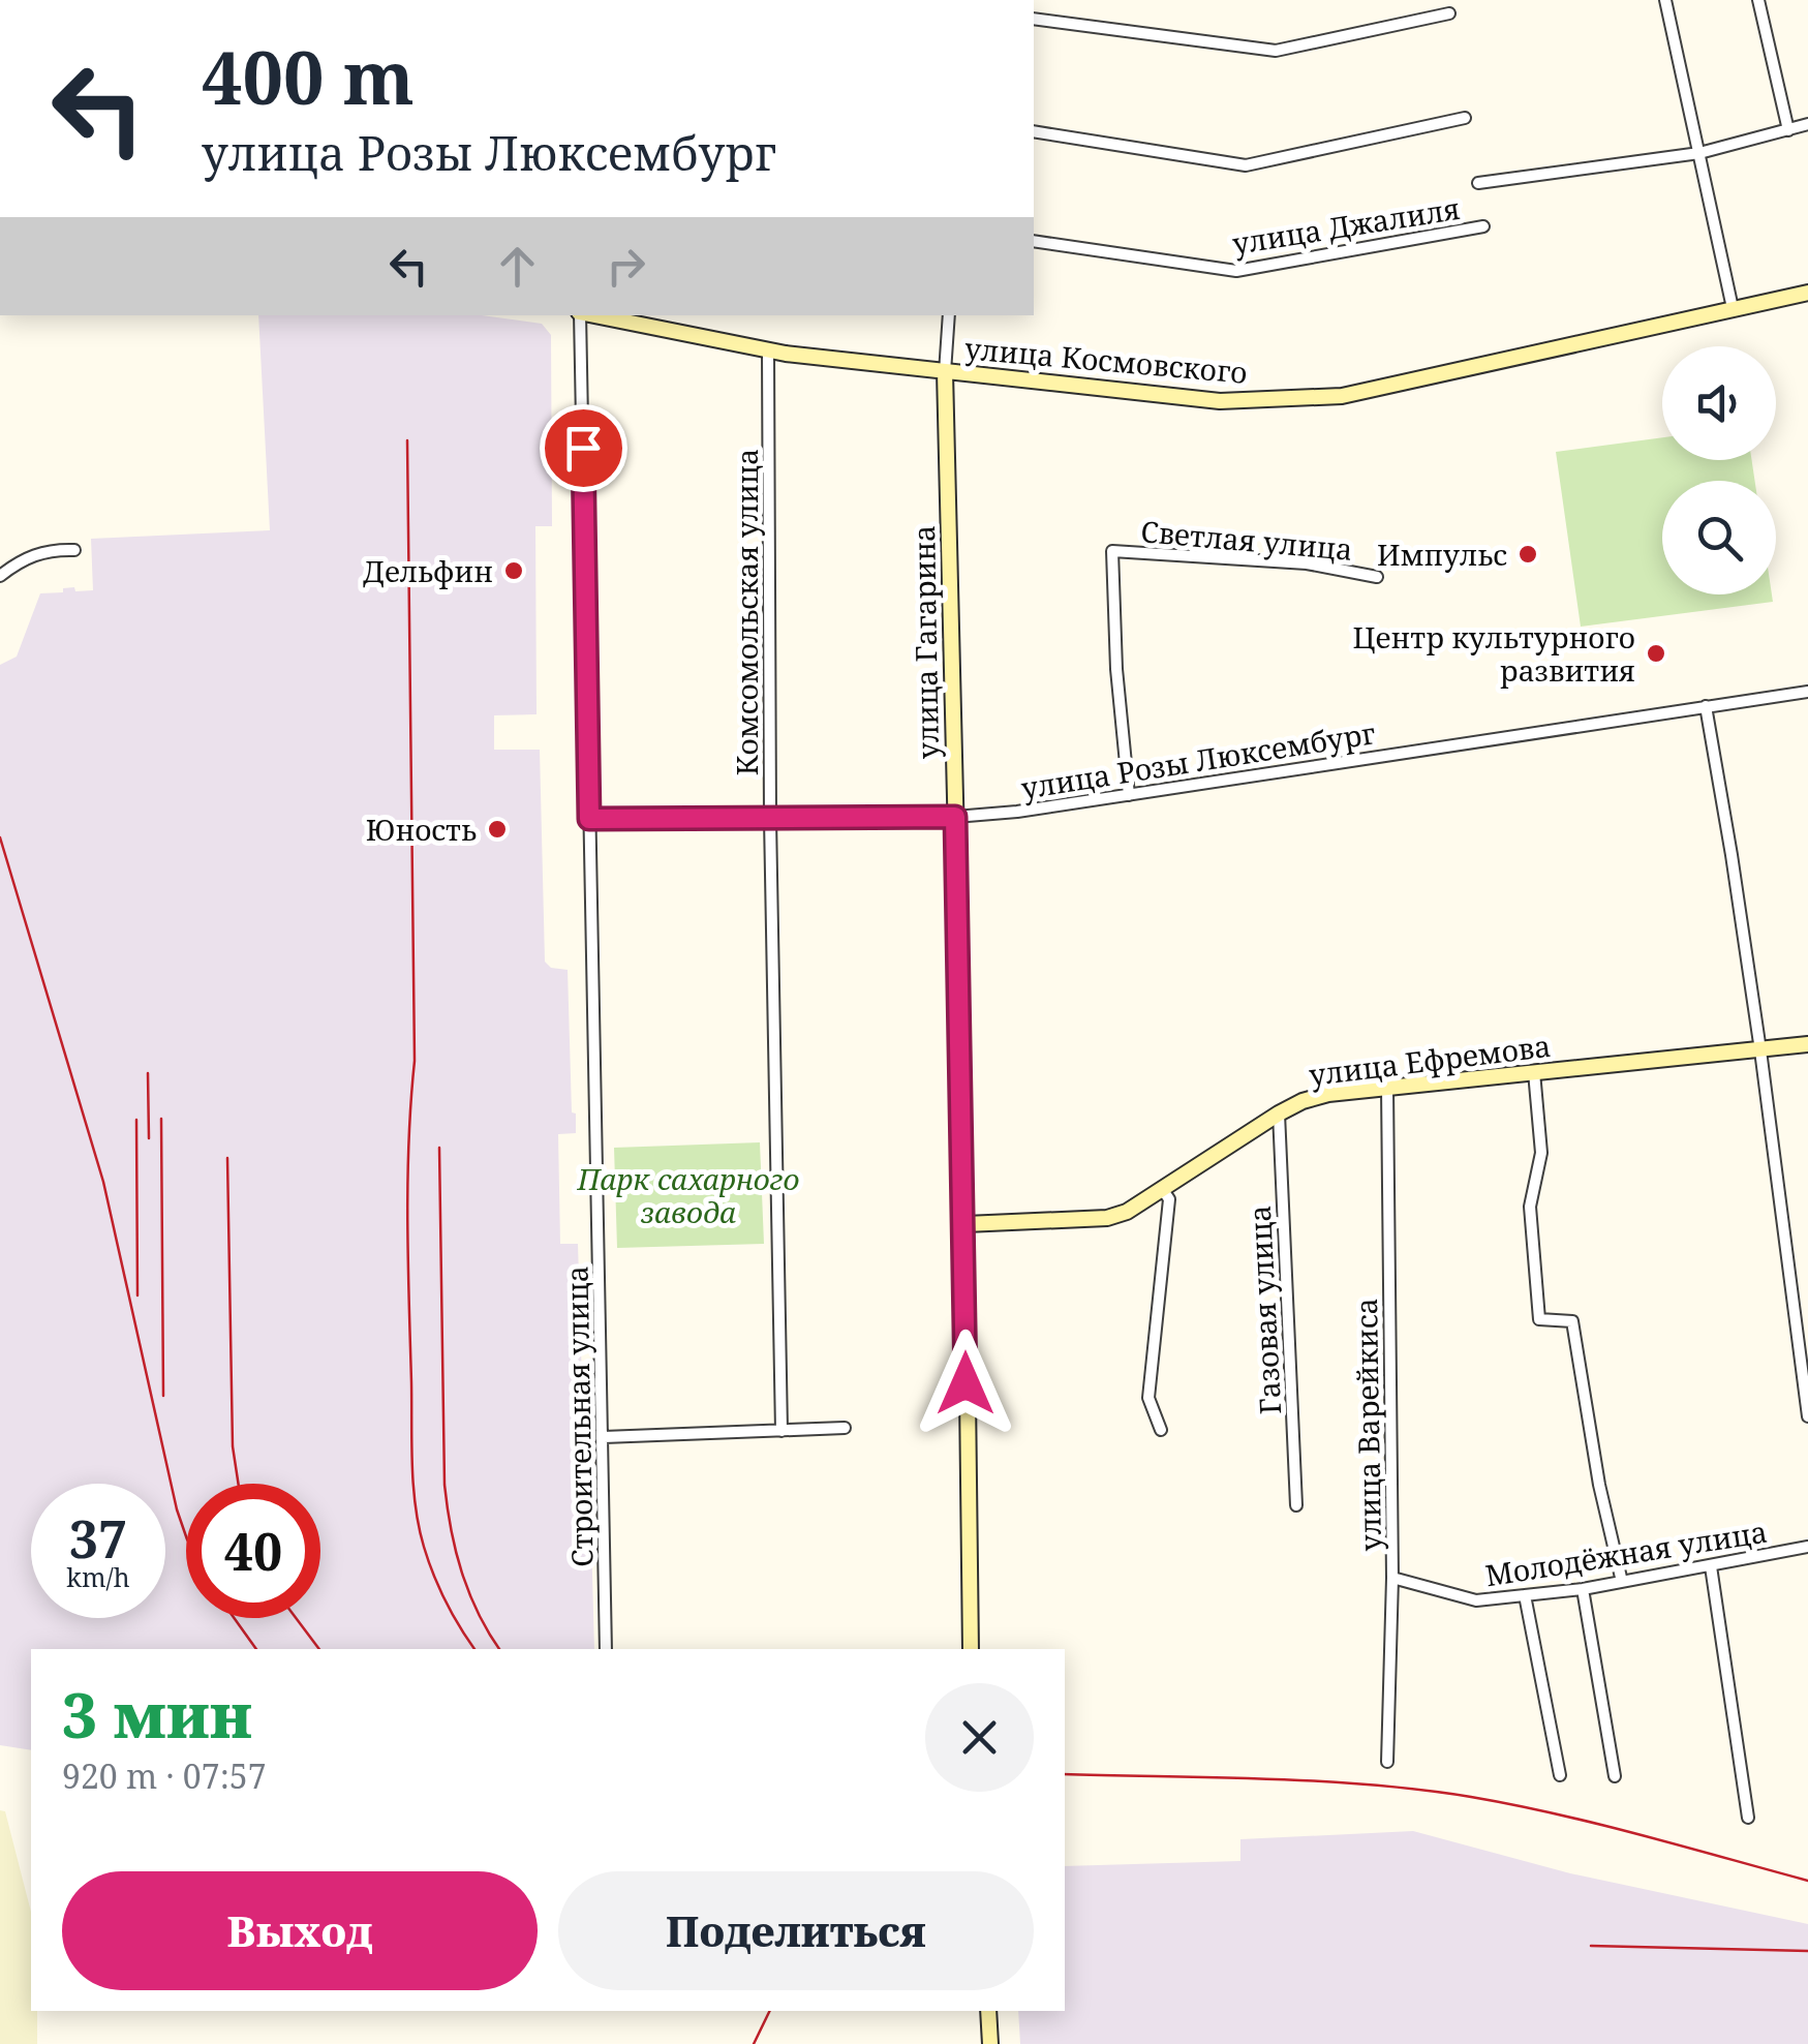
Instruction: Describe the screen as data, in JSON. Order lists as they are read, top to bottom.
{
  "streets": {
    "street": [
      "улица Джалиля",
      "улица Космовского",
      "Светлая улица",
      "Комсомольская улица",
      "улица Гагарина",
      "улица Розы Люксембург",
      "улица Ефремова",
      "Газовая улица",
      "Строительная улица",
      "улица Варейкиса",
      "Молодёжная улица"
    ]
  },
  "crossings": [
    ["улица Космовского", "Комсомольская улица"],
    ["улица Космовского", "улица Гагарина"],
    ["Светлая улица", "улица Розы Люксембург"],
    ["Комсомольская улица", "улица Розы Люксембург"],
    ["улица Гагарина", "улица Розы Люксембург"],
    ["улица Гагарина", "улица Ефремова"],
    ["улица Розы Люксембург", "Строительная улица"],
    ["улица Ефремова", "Газовая улица"],
    ["улица Ефремова", "улица Варейкиса"],
    ["улица Варейкиса", "Молодёжная улица"]
  ],
  "parks": ["Парк сахарного завода"],
  "places": [
    "Импульс",
    "Дельфин",
    "Центр культурного развития",
    "Юность"
  ],
  "page": {
    "turn": ["400 m", "улица Розы Люксембург"],
    "speed": "37 km/h",
    "limit": "40",
    "heading": ["3 мин", "920 m · 07:57"],
    "buttons": ["Выход", "Поделиться"]
  }
}
